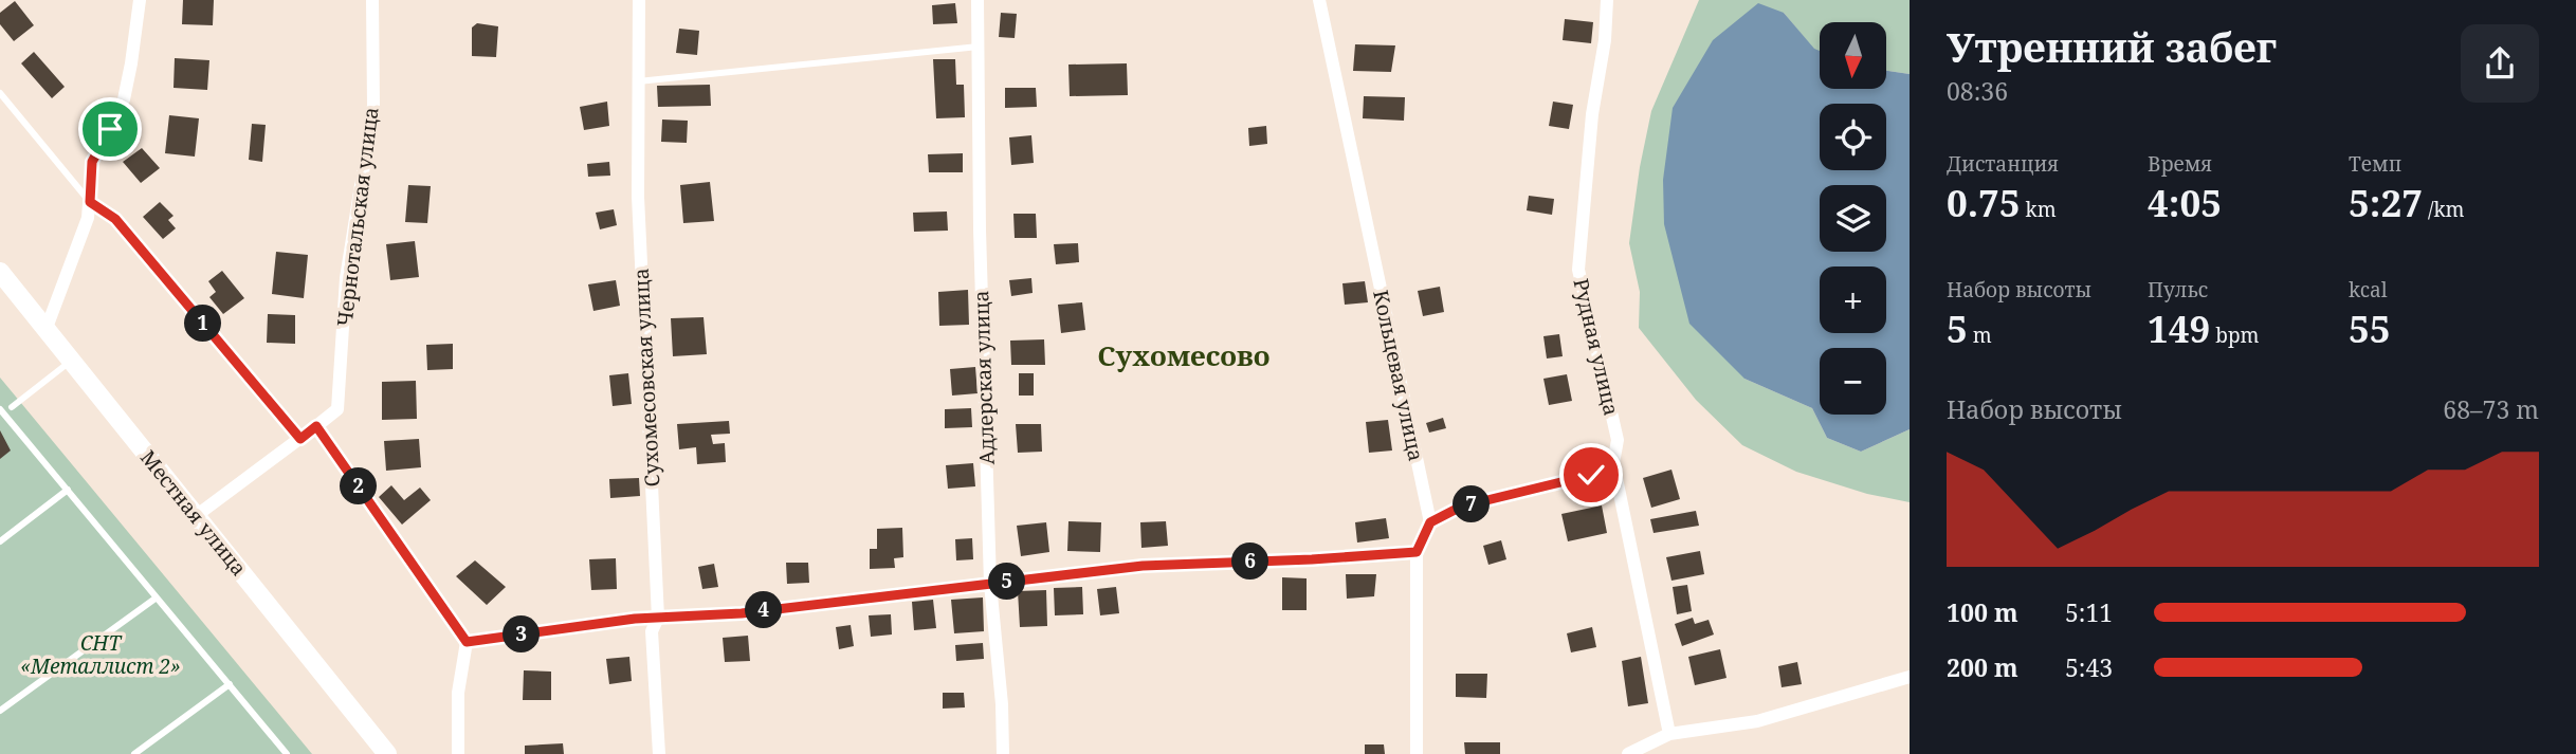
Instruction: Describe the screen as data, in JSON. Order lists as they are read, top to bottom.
{
  "streets": {
    "main road": ["Местная улица"],
    "street": [
      "Чернотальская улица",
      "Рудная улица",
      "Кольцевая улица",
      "Сухомесовская улица",
      "Адлерская улица"
    ]
  },
  "crossings": [
    ["Чернотальская улица", "Местная улица"]
  ],
  "districts": ["Сухомесово"],
  "parks": ["СНТ «Металлист 2»"],
  "north": "bottom",
  "page": {
    "heading": ["Утренний забег", "08:36"],
    "map_buttons": ["+", "−"],
    "stats": [
      ["Дистанция", "0.75 km"],
      ["Время", "4:05"],
      ["Темп", "5:27 /km"],
      ["Набор высоты", "5 m"],
      ["Пульс", "149 bpm"],
      ["kcal", "55"]
    ],
    "pins": [
      "1",
      "2",
      "7",
      "6",
      "5",
      "4",
      "3"
    ],
    "chart": ["Набор высоты", "68–73 m"],
    "list": [
      {
        "name": "100 m",
        "note": "5:11"
      },
      {
        "name": "200 m",
        "note": "5:43"
      }
    ]
  }
}
